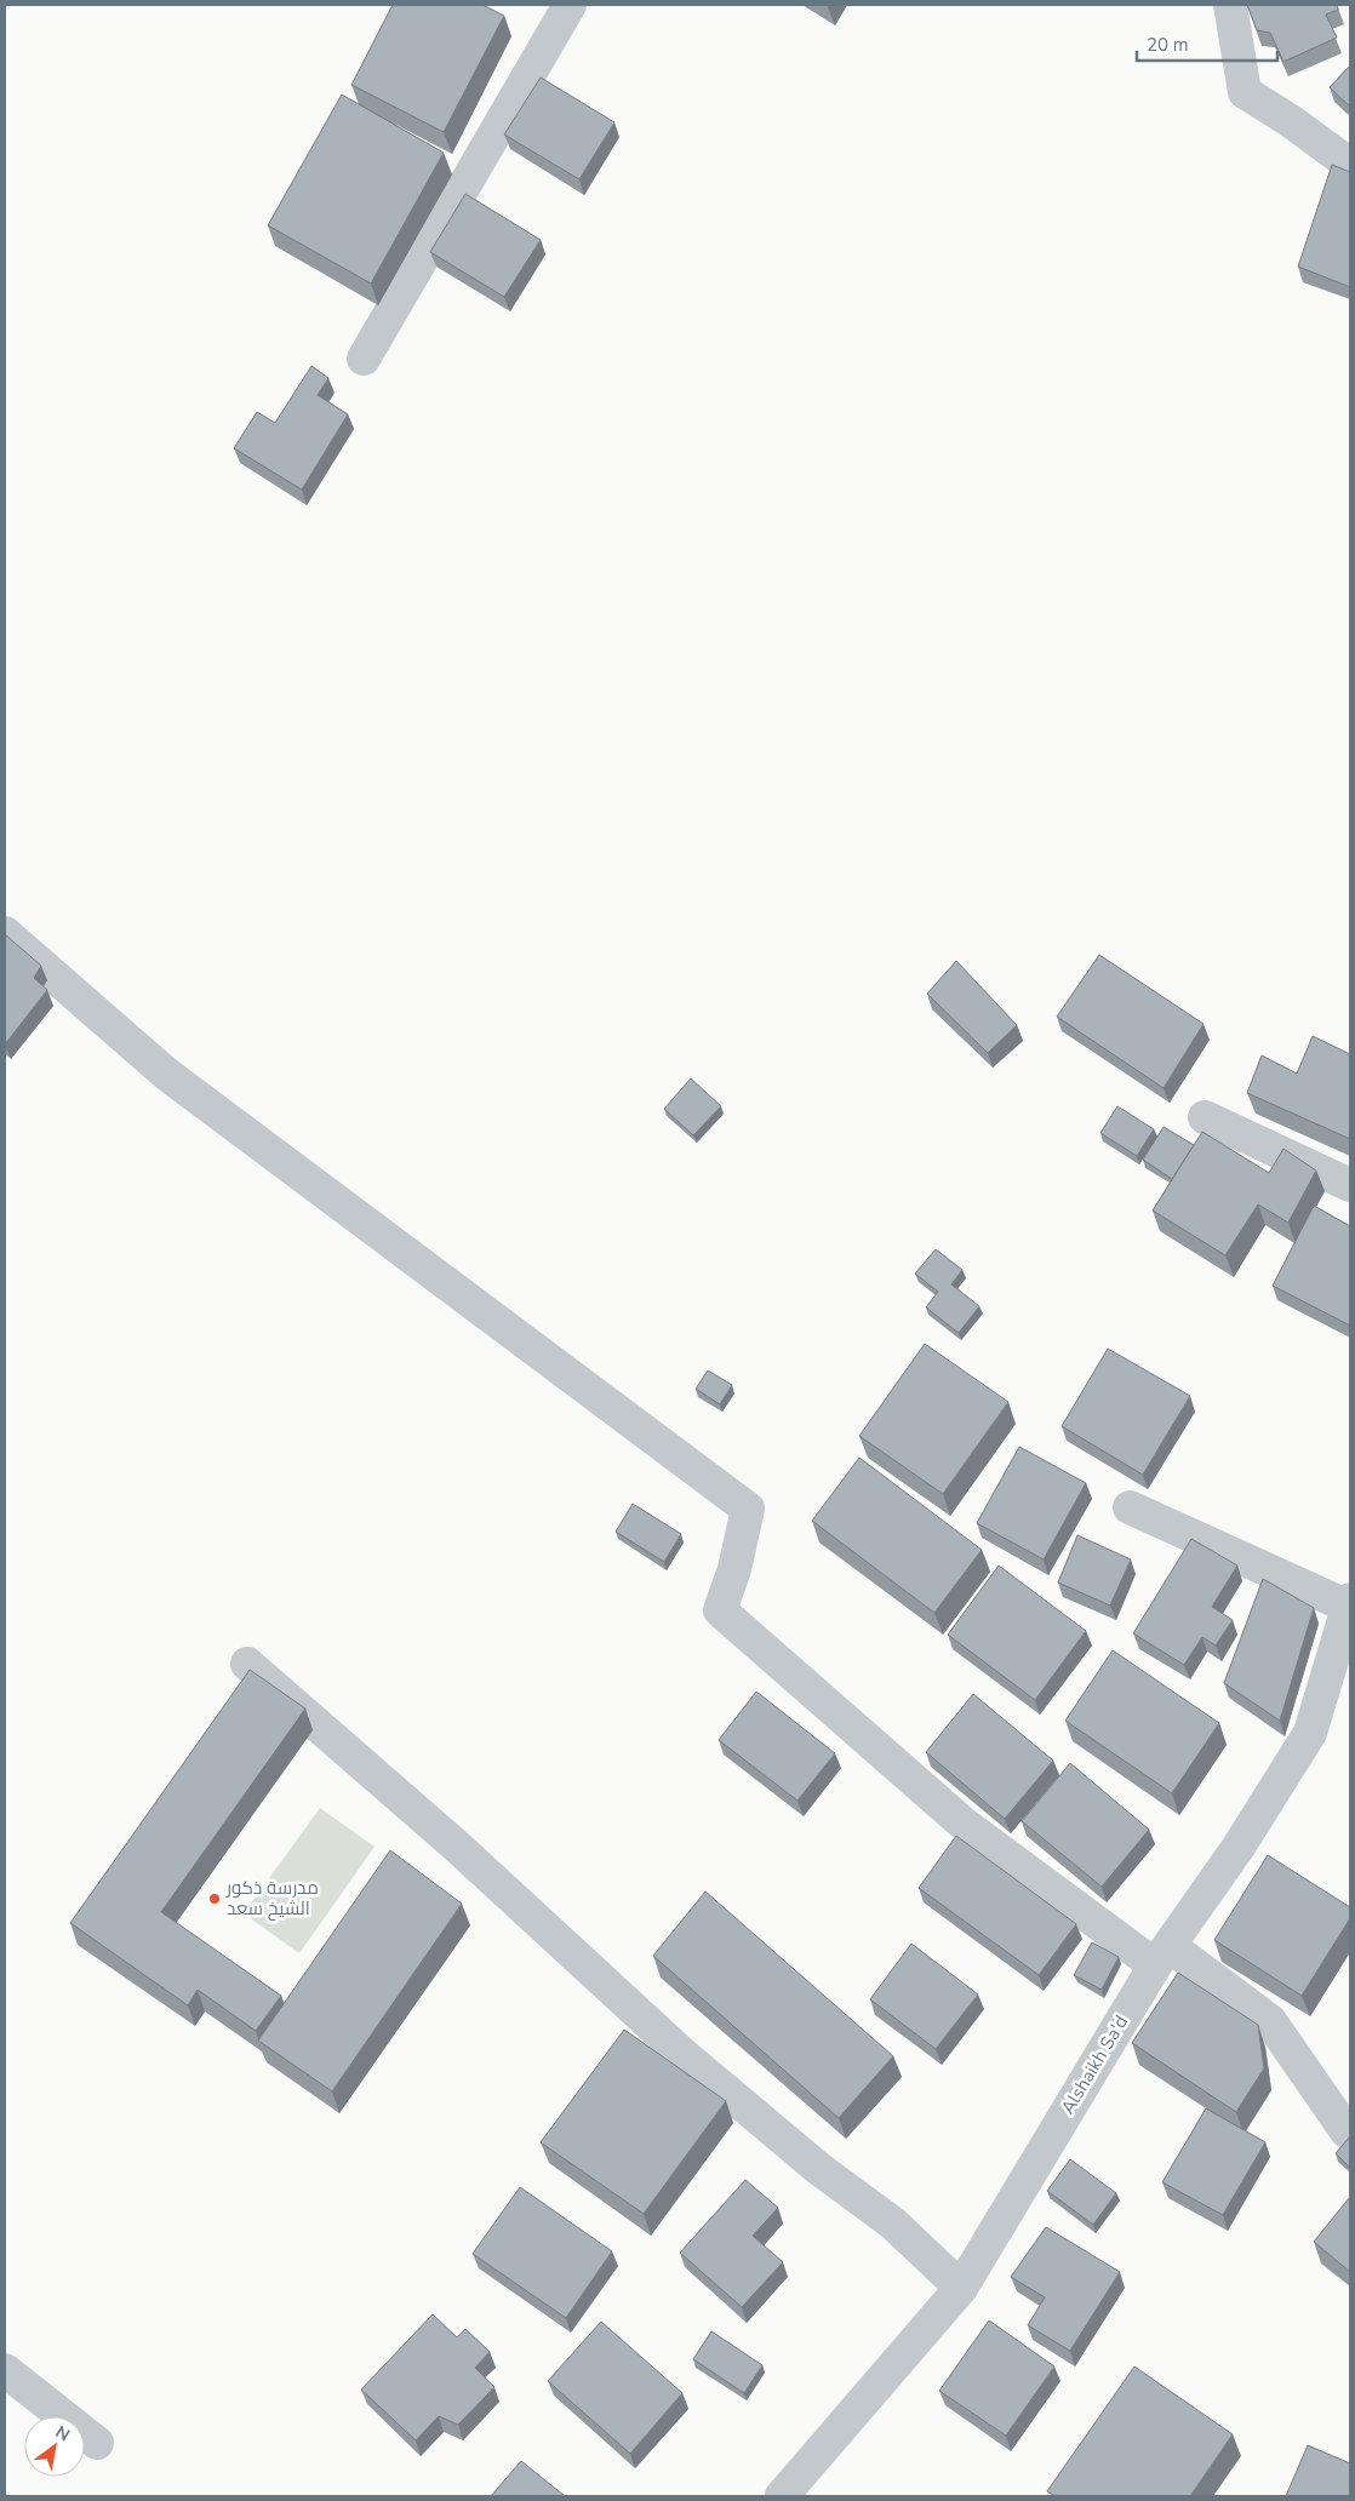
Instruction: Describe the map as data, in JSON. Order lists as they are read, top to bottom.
{
  "streets": {
    "street": ["Alshaikh Sa'd"]
  },
  "places": ["مدرسة ذكور الشيخ سعد"],
  "scale_bar": "20 m",
  "north": "top right"
}
